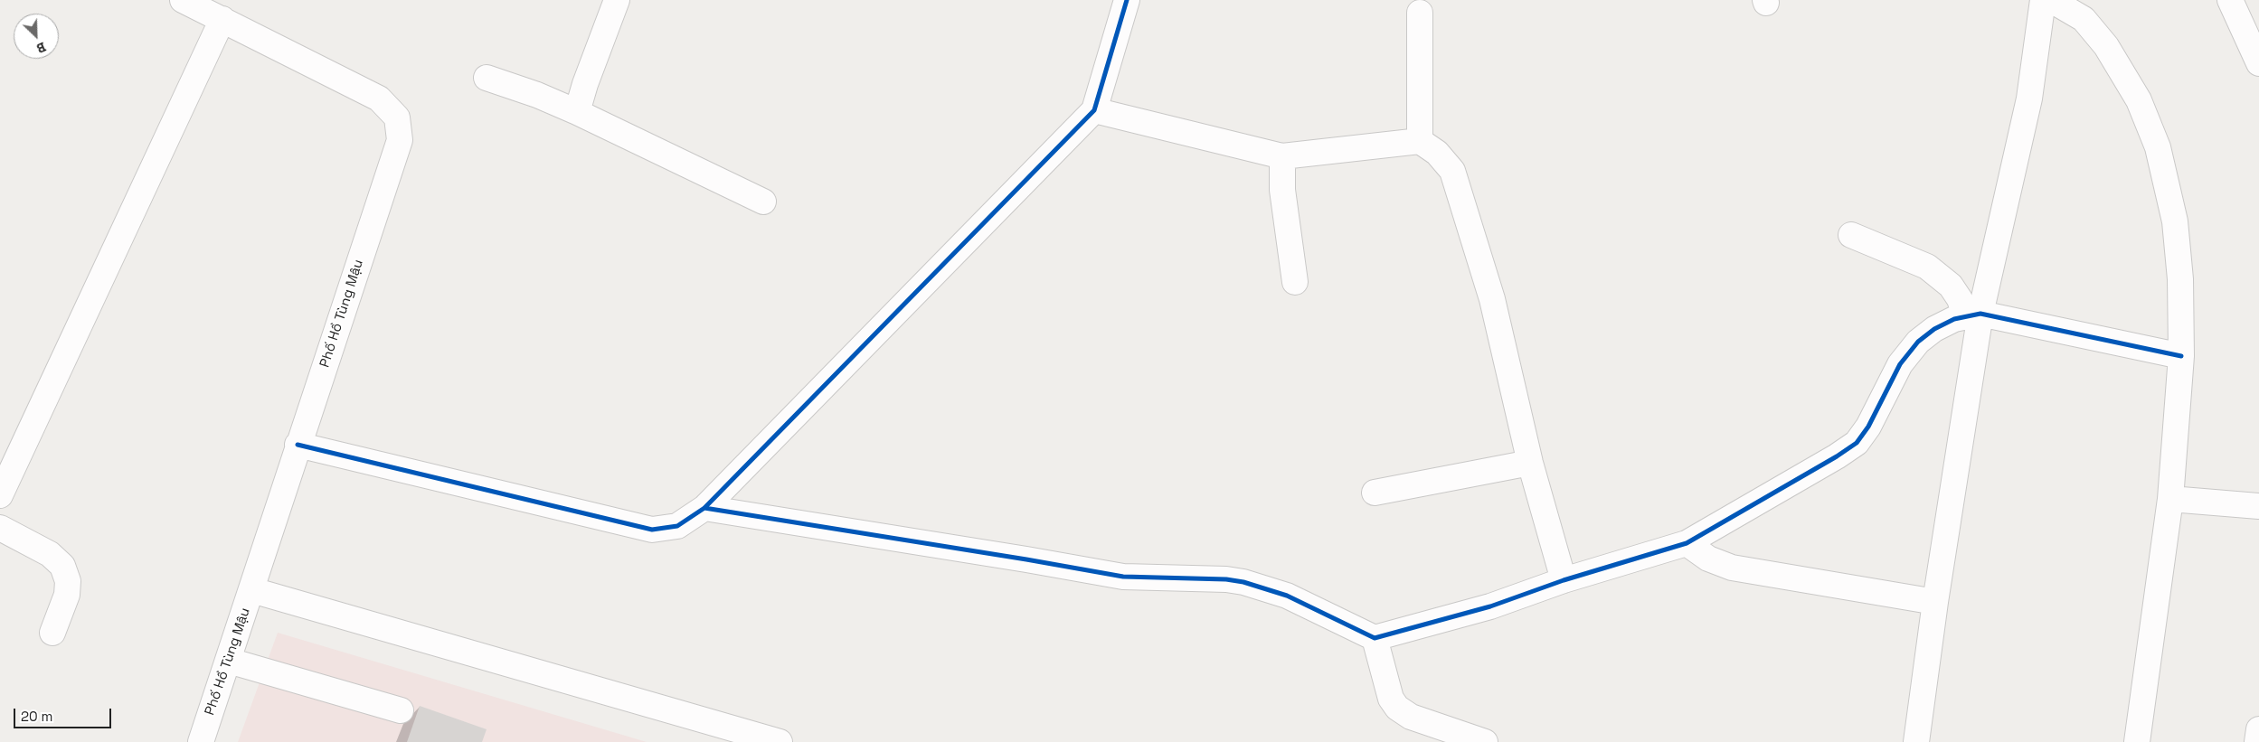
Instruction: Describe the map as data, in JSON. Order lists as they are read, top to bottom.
{
  "streets": {
    "street": ["Phố Hồ Tùng Mậu"]
  },
  "scale_bar": "20 m",
  "north": "bottom right"
}
